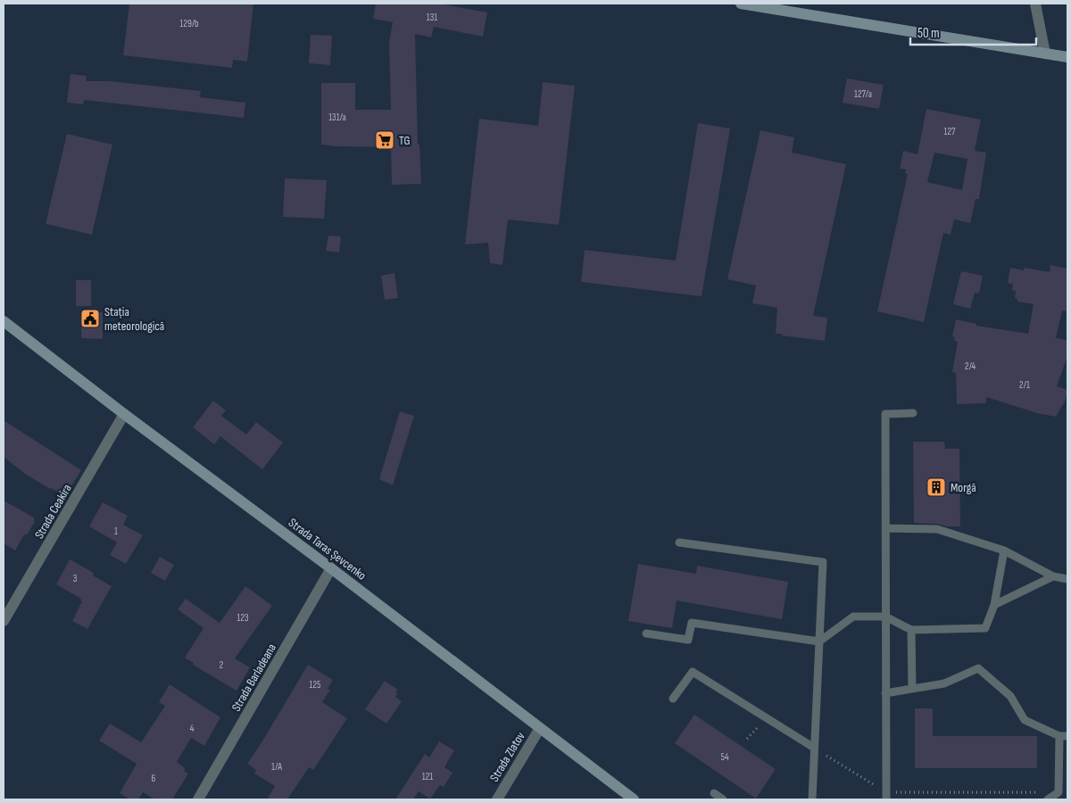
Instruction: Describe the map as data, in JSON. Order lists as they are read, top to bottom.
{
  "streets": {
    "main road": ["Strada Taras Șevcenko"],
    "street": ["Strada Ceakira", "Strada Barladeana", "Strada Zlatov"]
  },
  "crossings": [
    ["Strada Ceakira", "Strada Taras Șevcenko"],
    ["Strada Taras Șevcenko", "Strada Barladeana"],
    ["Strada Taras Șevcenko", "Strada Zlatov"]
  ],
  "places": {
    "supermarket": ["TG"],
    "public building": ["Stația meteorologică"],
    "building": ["Morgă"]
  },
  "house_numbers": [
    "131",
    "129/b",
    "127/a",
    "131/a",
    "127",
    "2/4",
    "2/1",
    "1",
    "3",
    "123",
    "2",
    "125",
    "4",
    "54",
    "1/A",
    "121",
    "6"
  ],
  "scale_bar": "50 m"
}
